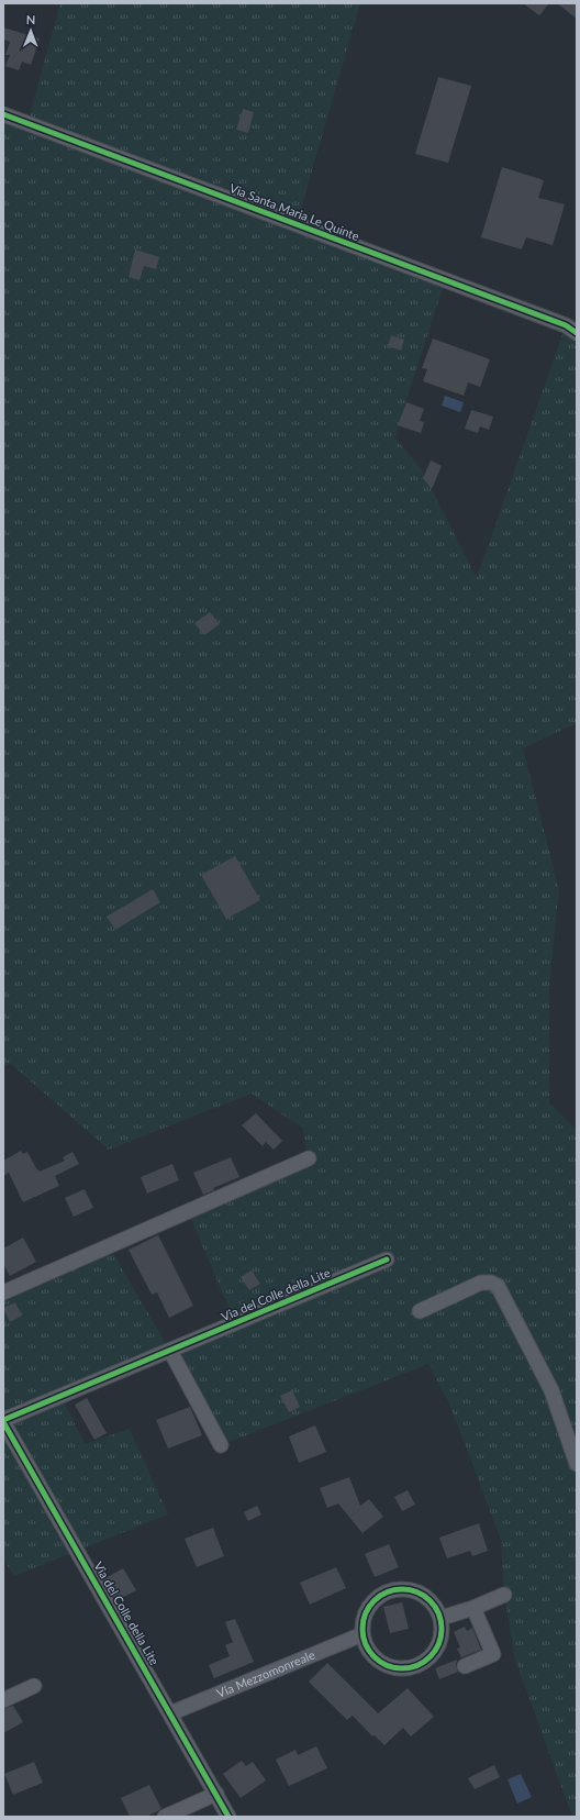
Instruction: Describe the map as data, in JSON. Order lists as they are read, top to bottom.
{
  "streets": {
    "street": ["Via Santa Maria Le Quinte", "Via del Colle della Lite", "Via Mezzomonreale"]
  },
  "crossings": [
    ["Via del Colle della Lite", "Via Mezzomonreale"]
  ],
  "north": "top"
}
